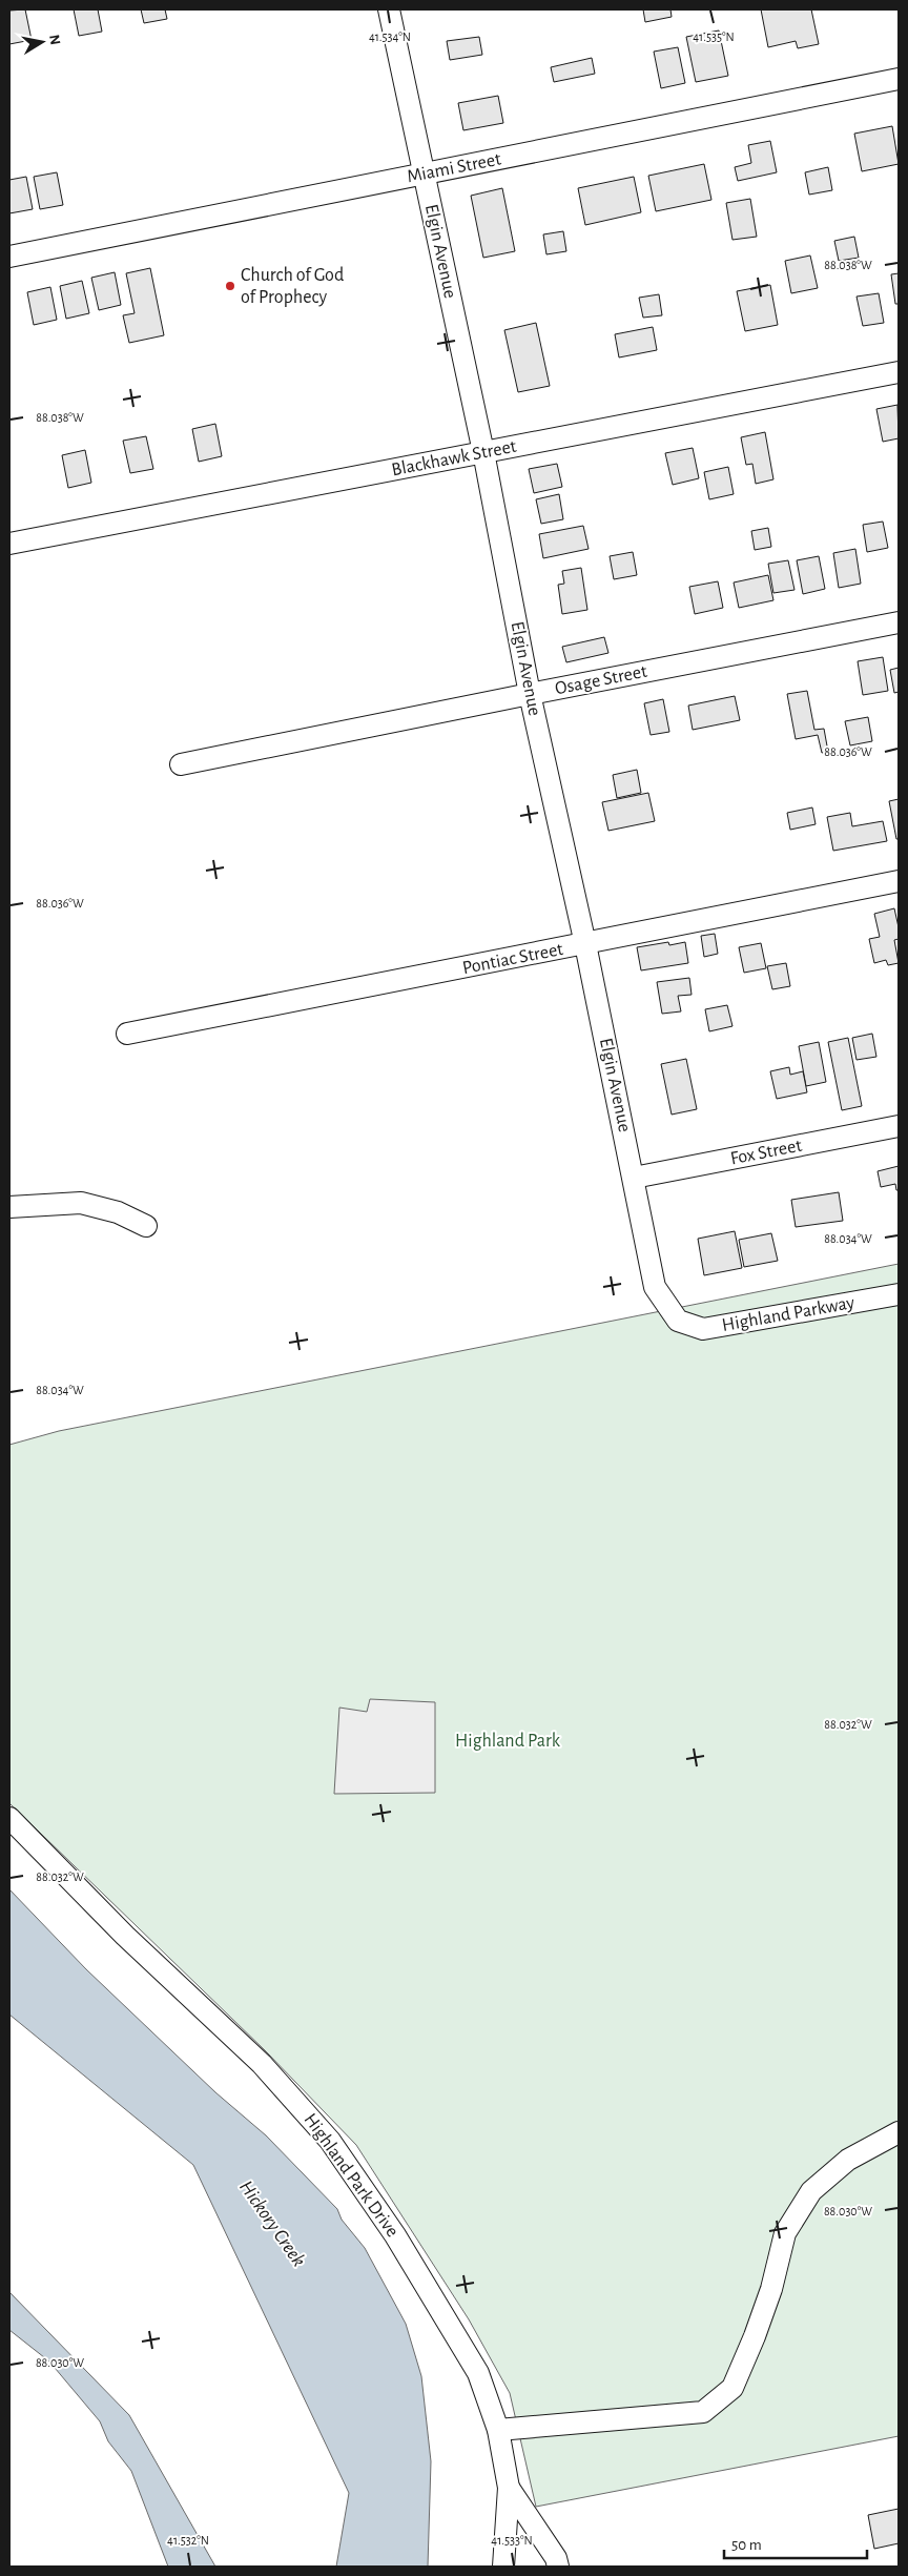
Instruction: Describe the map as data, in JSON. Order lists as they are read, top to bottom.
{
  "streets": {
    "street": [
      "Miami Street",
      "Elgin Avenue",
      "Blackhawk Street",
      "Osage Street",
      "Pontiac Street",
      "Fox Street",
      "Highland Parkway",
      "Highland Park Drive"
    ]
  },
  "crossings": [
    ["Miami Street", "Elgin Avenue"],
    ["Elgin Avenue", "Blackhawk Street"],
    ["Elgin Avenue", "Osage Street"],
    ["Elgin Avenue", "Pontiac Street"],
    ["Elgin Avenue", "Fox Street"],
    ["Elgin Avenue", "Highland Parkway"]
  ],
  "water": ["Hickory Creek"],
  "parks": ["Highland Park"],
  "places": ["Church of God of Prophecy"],
  "scale_bar": "50 m",
  "north": "right",
  "coordinates": [
    "41.534°N",
    "41.535°N",
    "88.038°W",
    "88.036°W",
    "88.034°W",
    "88.032°W",
    "88.030°W",
    "41.532°N",
    "41.533°N"
  ]
}
